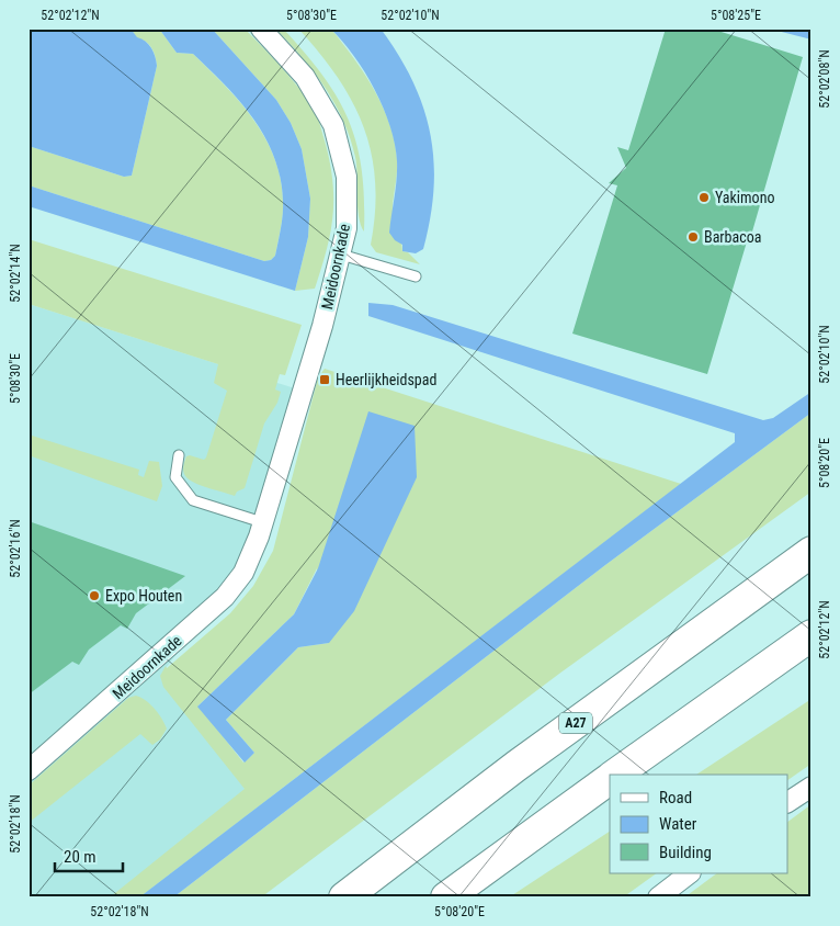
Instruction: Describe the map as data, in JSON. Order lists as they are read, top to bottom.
{
  "streets": {
    "highway": ["A27"],
    "street": ["Meidoornkade"]
  },
  "places": {
    "other": ["Yakimono", "Barbacoa", "Expo Houten"],
    "transit": ["Heerlijkheidspad"]
  },
  "legend": ["Road", "Water", "Building"],
  "scale_bar": "20 m",
  "coordinates": [
    "52°02'12\"N",
    "5°08'30\"E",
    "52°02'10\"N",
    "5°08'25\"E",
    "52°02'08\"N",
    "52°02'14\"N",
    "5°08'20\"E",
    "52°02'16\"N",
    "52°02'18\"N"
  ]
}
